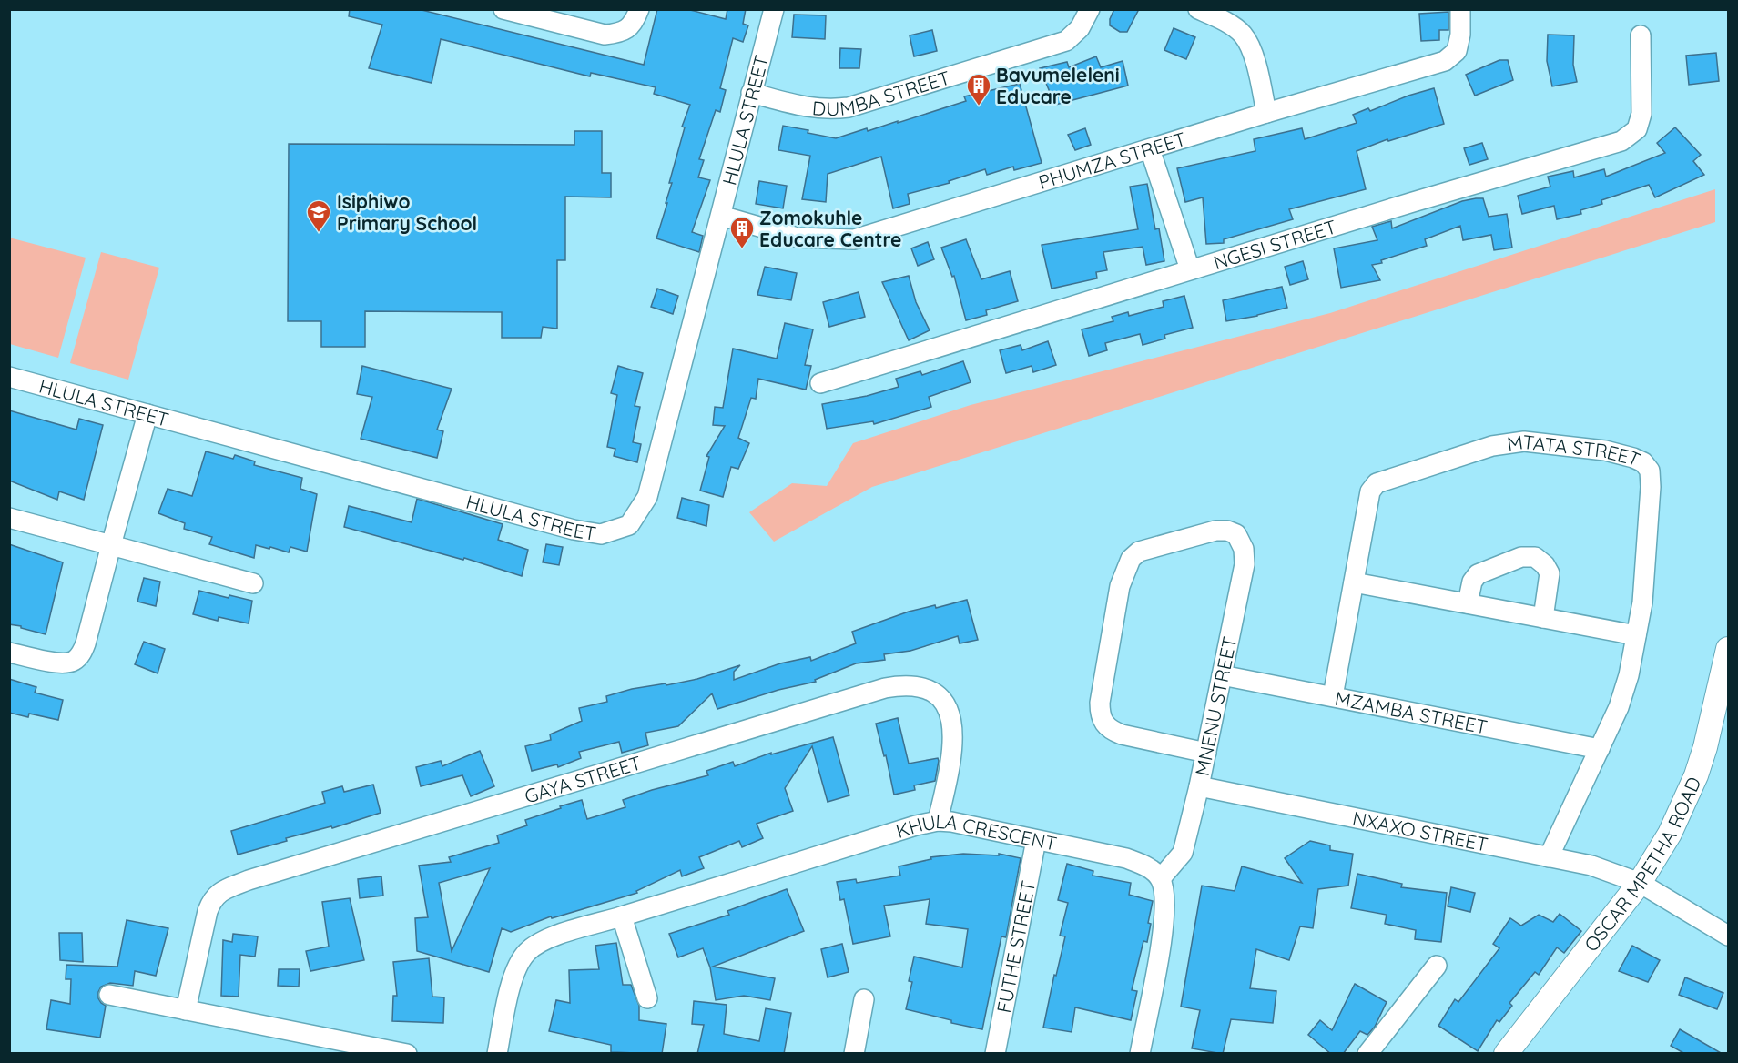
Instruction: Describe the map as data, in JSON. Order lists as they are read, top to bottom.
{
  "streets": {
    "street": [
      "DUMBA STREET",
      "HLULA STREET",
      "PHUMZA STREET",
      "NGESI STREET",
      "MTATA STREET",
      "MNENU STREET",
      "MZAMBA STREET",
      "GAYA STREET",
      "NXAXO STREET",
      "KHULA CRESCENT",
      "OSCAR MPETHA ROAD",
      "FUTHE STREET"
    ]
  },
  "crossings": [
    ["DUMBA STREET", "HLULA STREET"],
    ["HLULA STREET", "PHUMZA STREET"],
    ["MTATA STREET", "MZAMBA STREET"],
    ["MTATA STREET", "NXAXO STREET"],
    ["MNENU STREET", "MZAMBA STREET"],
    ["MNENU STREET", "NXAXO STREET"],
    ["MNENU STREET", "KHULA CRESCENT"],
    ["GAYA STREET", "KHULA CRESCENT"],
    ["NXAXO STREET", "OSCAR MPETHA ROAD"],
    ["KHULA CRESCENT", "FUTHE STREET"]
  ],
  "places": {
    "building": ["Bavumeleleni Educare", "Zomokuhle Educare Centre"],
    "school or university": ["Isiphiwo Primary School"]
  }
}
